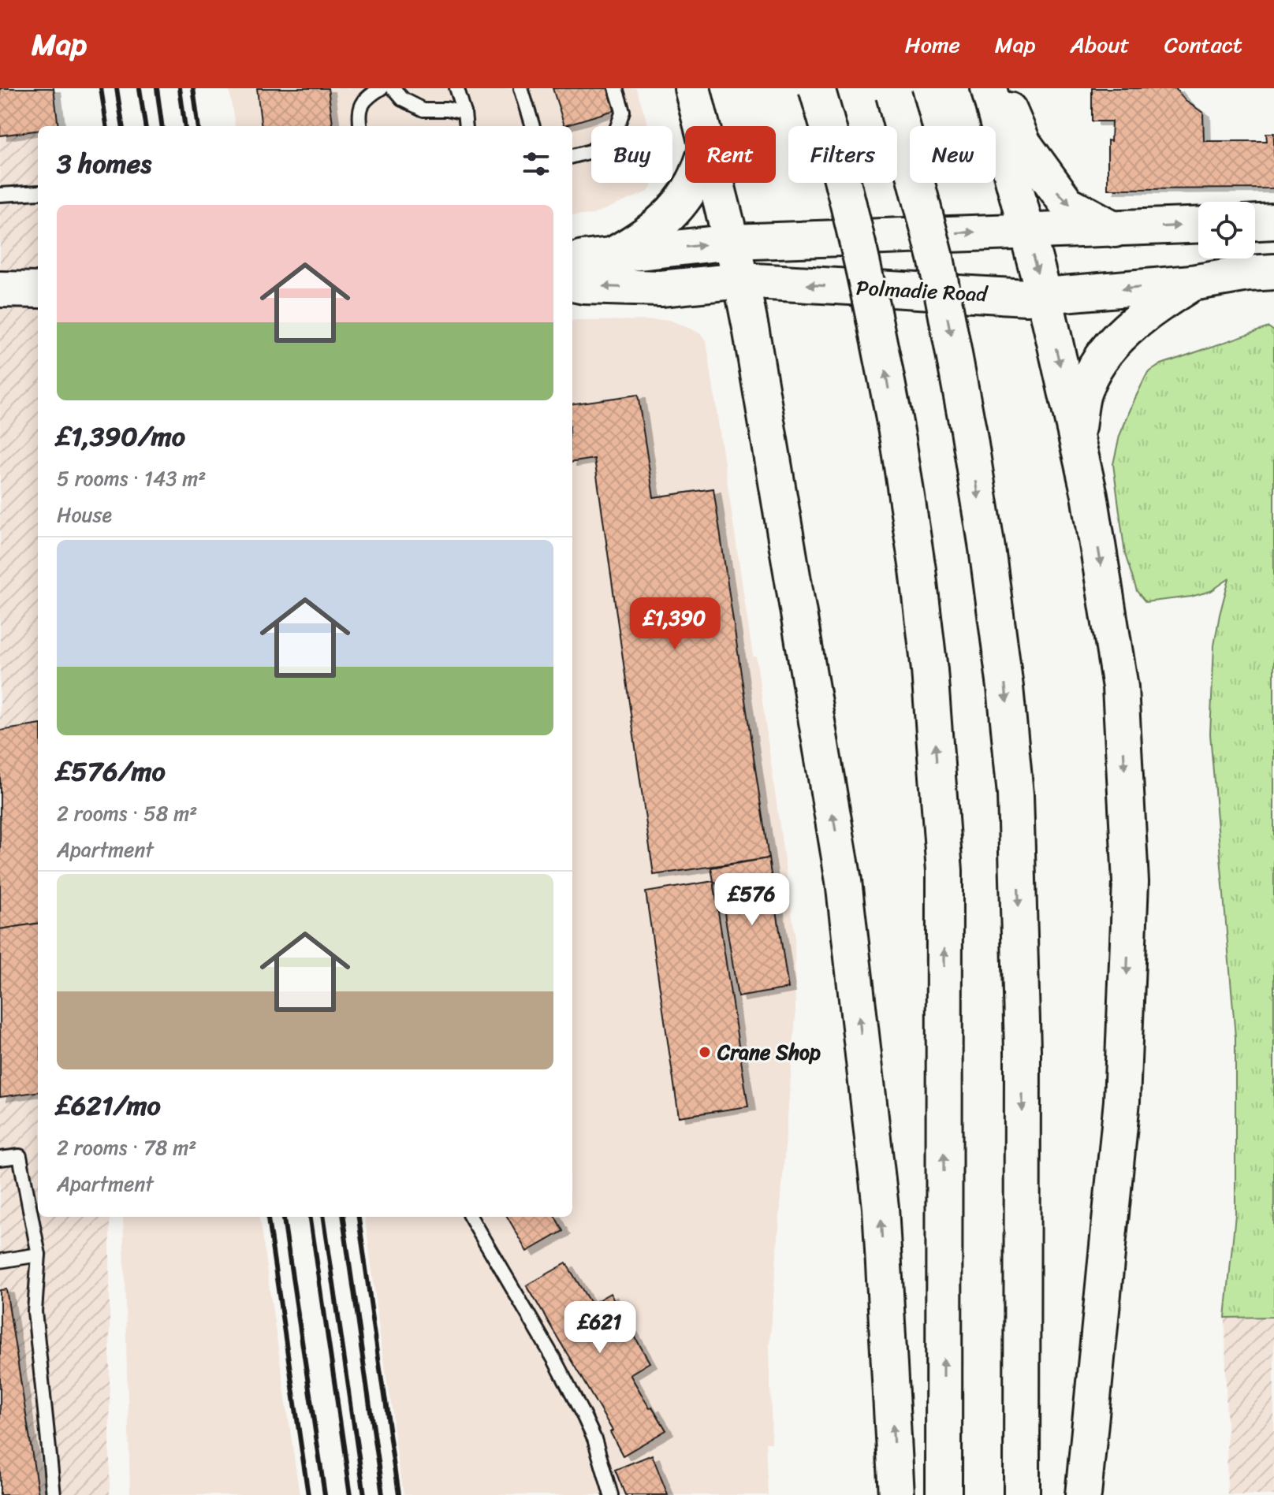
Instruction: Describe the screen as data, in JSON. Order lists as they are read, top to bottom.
{
  "streets": {
    "main road": ["Polmadie Road"]
  },
  "places": ["Crane Shop"],
  "page": {
    "header": "Map",
    "nav": [
      "Home",
      "Map",
      "About",
      "Contact"
    ],
    "chip": [
      "Buy",
      "Rent",
      "Filters",
      "New"
    ],
    "heading": "3 homes",
    "list": [
      {
        "name": "£1,390/mo",
        "note": "5 rooms · 143 m² · House"
      },
      {
        "name": "£576/mo",
        "note": "2 rooms · 58 m² · Apartment"
      },
      {
        "name": "£621/mo",
        "note": "2 rooms · 78 m² · Apartment"
      }
    ],
    "price": ["£1,390", "£576", "£621"]
  }
}
